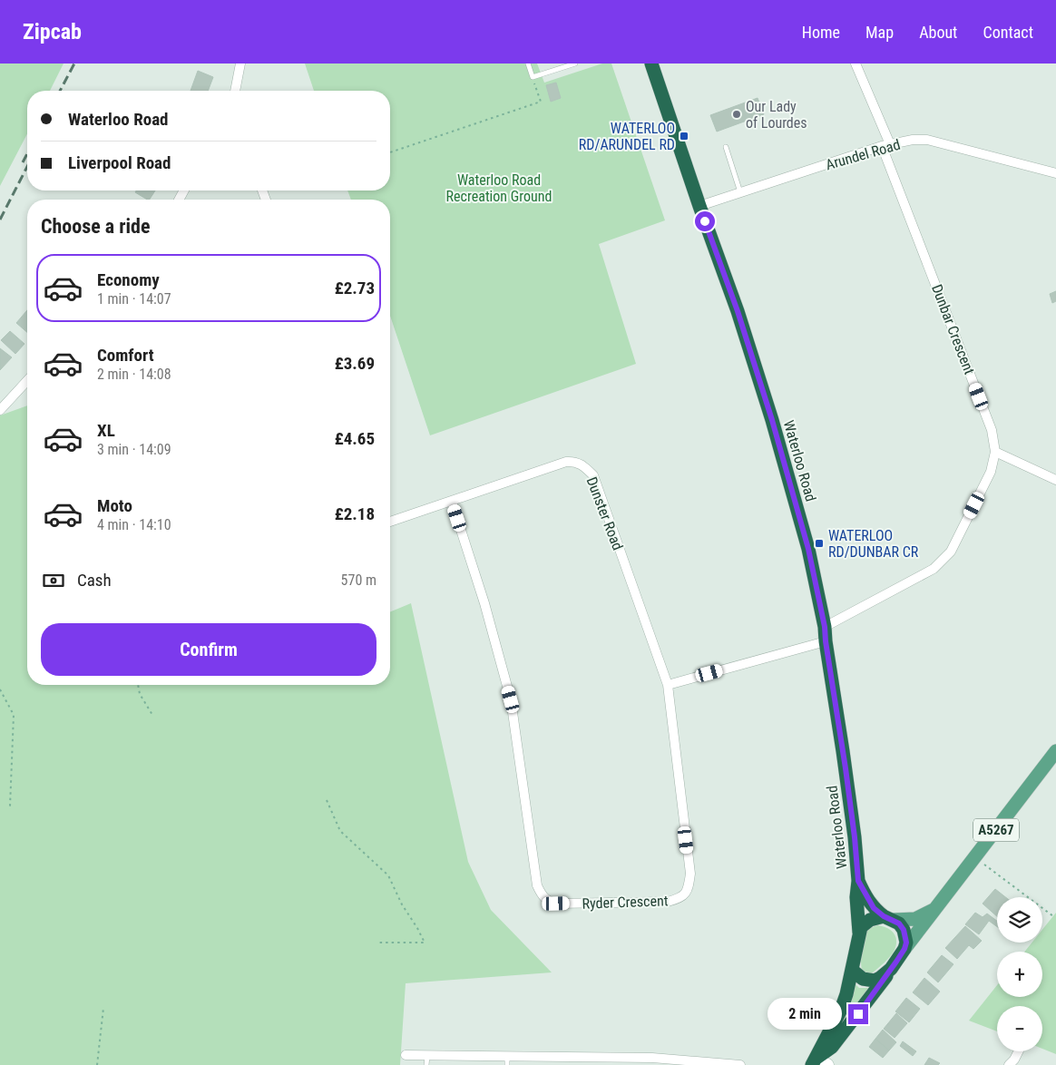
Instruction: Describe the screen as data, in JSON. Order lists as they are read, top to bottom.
{
  "streets": {
    "highway": ["Waterloo Road"],
    "main road": ["A5267"],
    "street": [
      "Arundel Road",
      "Dunbar Crescent",
      "Dunster Road",
      "Ryder Crescent"
    ]
  },
  "crossings": [
    ["Arundel Road", "Dunbar Crescent"],
    ["Arundel Road", "Waterloo Road"],
    ["Dunbar Crescent", "Waterloo Road"],
    ["Waterloo Road", "A5267"],
    ["Dunster Road", "Ryder Crescent"]
  ],
  "parks": ["Waterloo Road Recreation Ground"],
  "places": {
    "other": ["Our Lady of Lourdes"],
    "transit": ["WATERLOO RD/ARUNDEL RD", "WATERLOO RD/DUNBAR CR"]
  },
  "page": {
    "header": "Zipcab",
    "nav": [
      "Home",
      "Map",
      "About",
      "Contact"
    ],
    "banner": ["Waterloo Road", "Liverpool Road"],
    "heading": "Choose a ride",
    "list": [
      {
        "name": "Economy",
        "note": "1 min · 14:07",
        "value": "£2.73"
      },
      {
        "name": "Comfort",
        "note": "2 min · 14:08",
        "value": "£3.69"
      },
      {
        "name": "XL",
        "note": "3 min · 14:09",
        "value": "£4.65"
      },
      {
        "name": "Moto",
        "note": "4 min · 14:10",
        "value": "£2.18"
      }
    ],
    "pay": ["Cash", "570 m"],
    "buttons": "Confirm",
    "map_buttons": ["+", "−"],
    "bubble": "2 min"
  }
}
